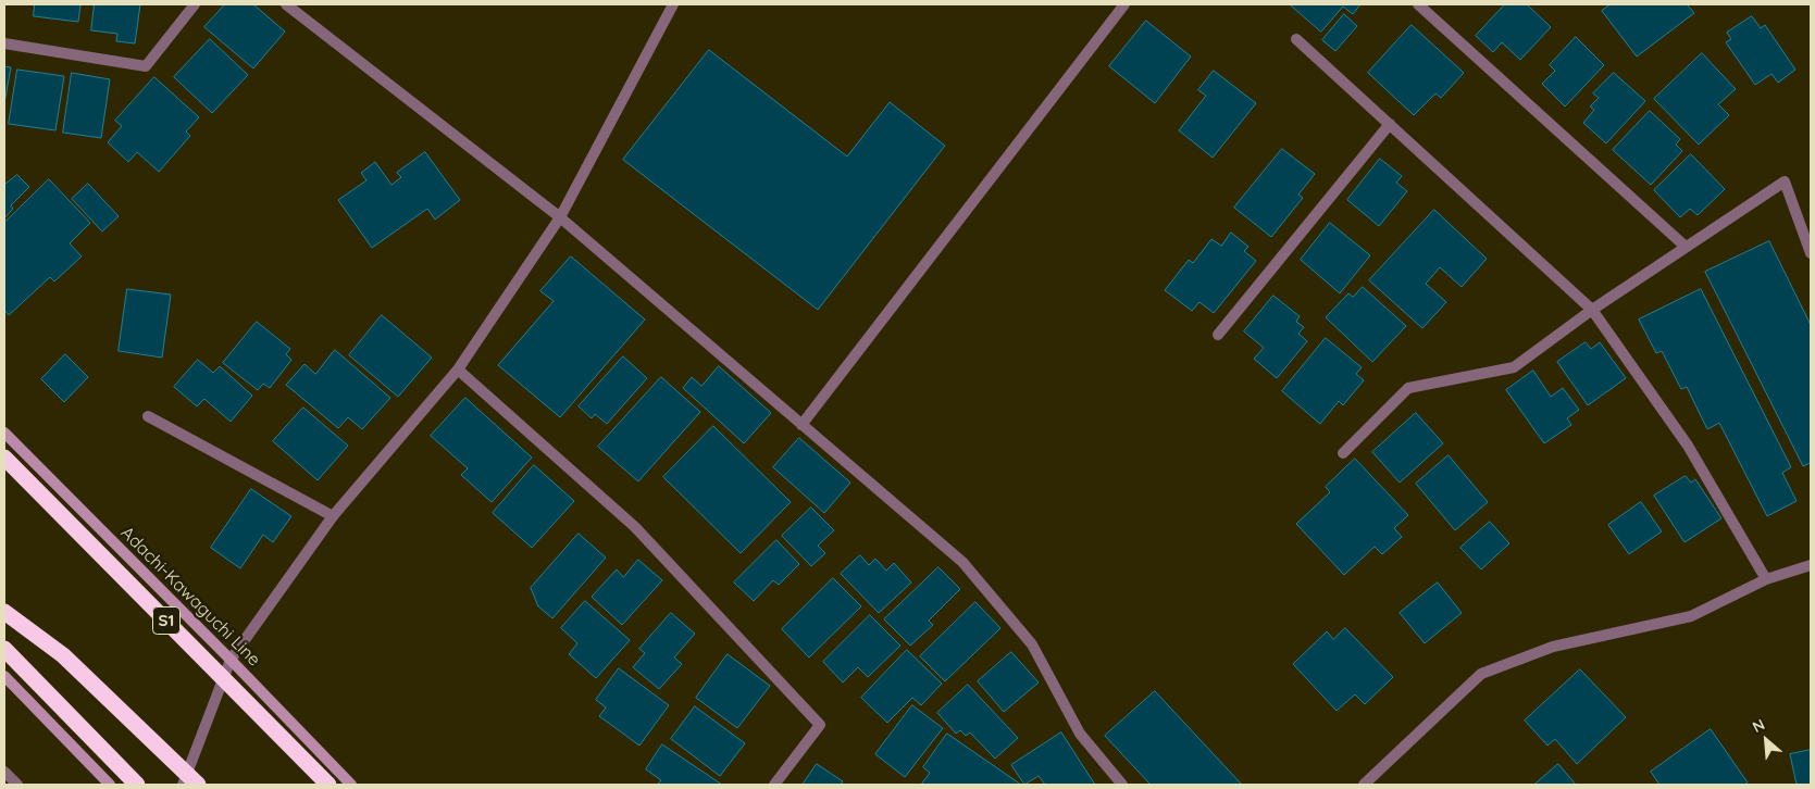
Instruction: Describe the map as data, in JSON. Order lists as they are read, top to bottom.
{
  "streets": {
    "highway": ["S1"],
    "main road": ["Adachi-Kawaguchi Line"]
  },
  "north": "top left"
}
